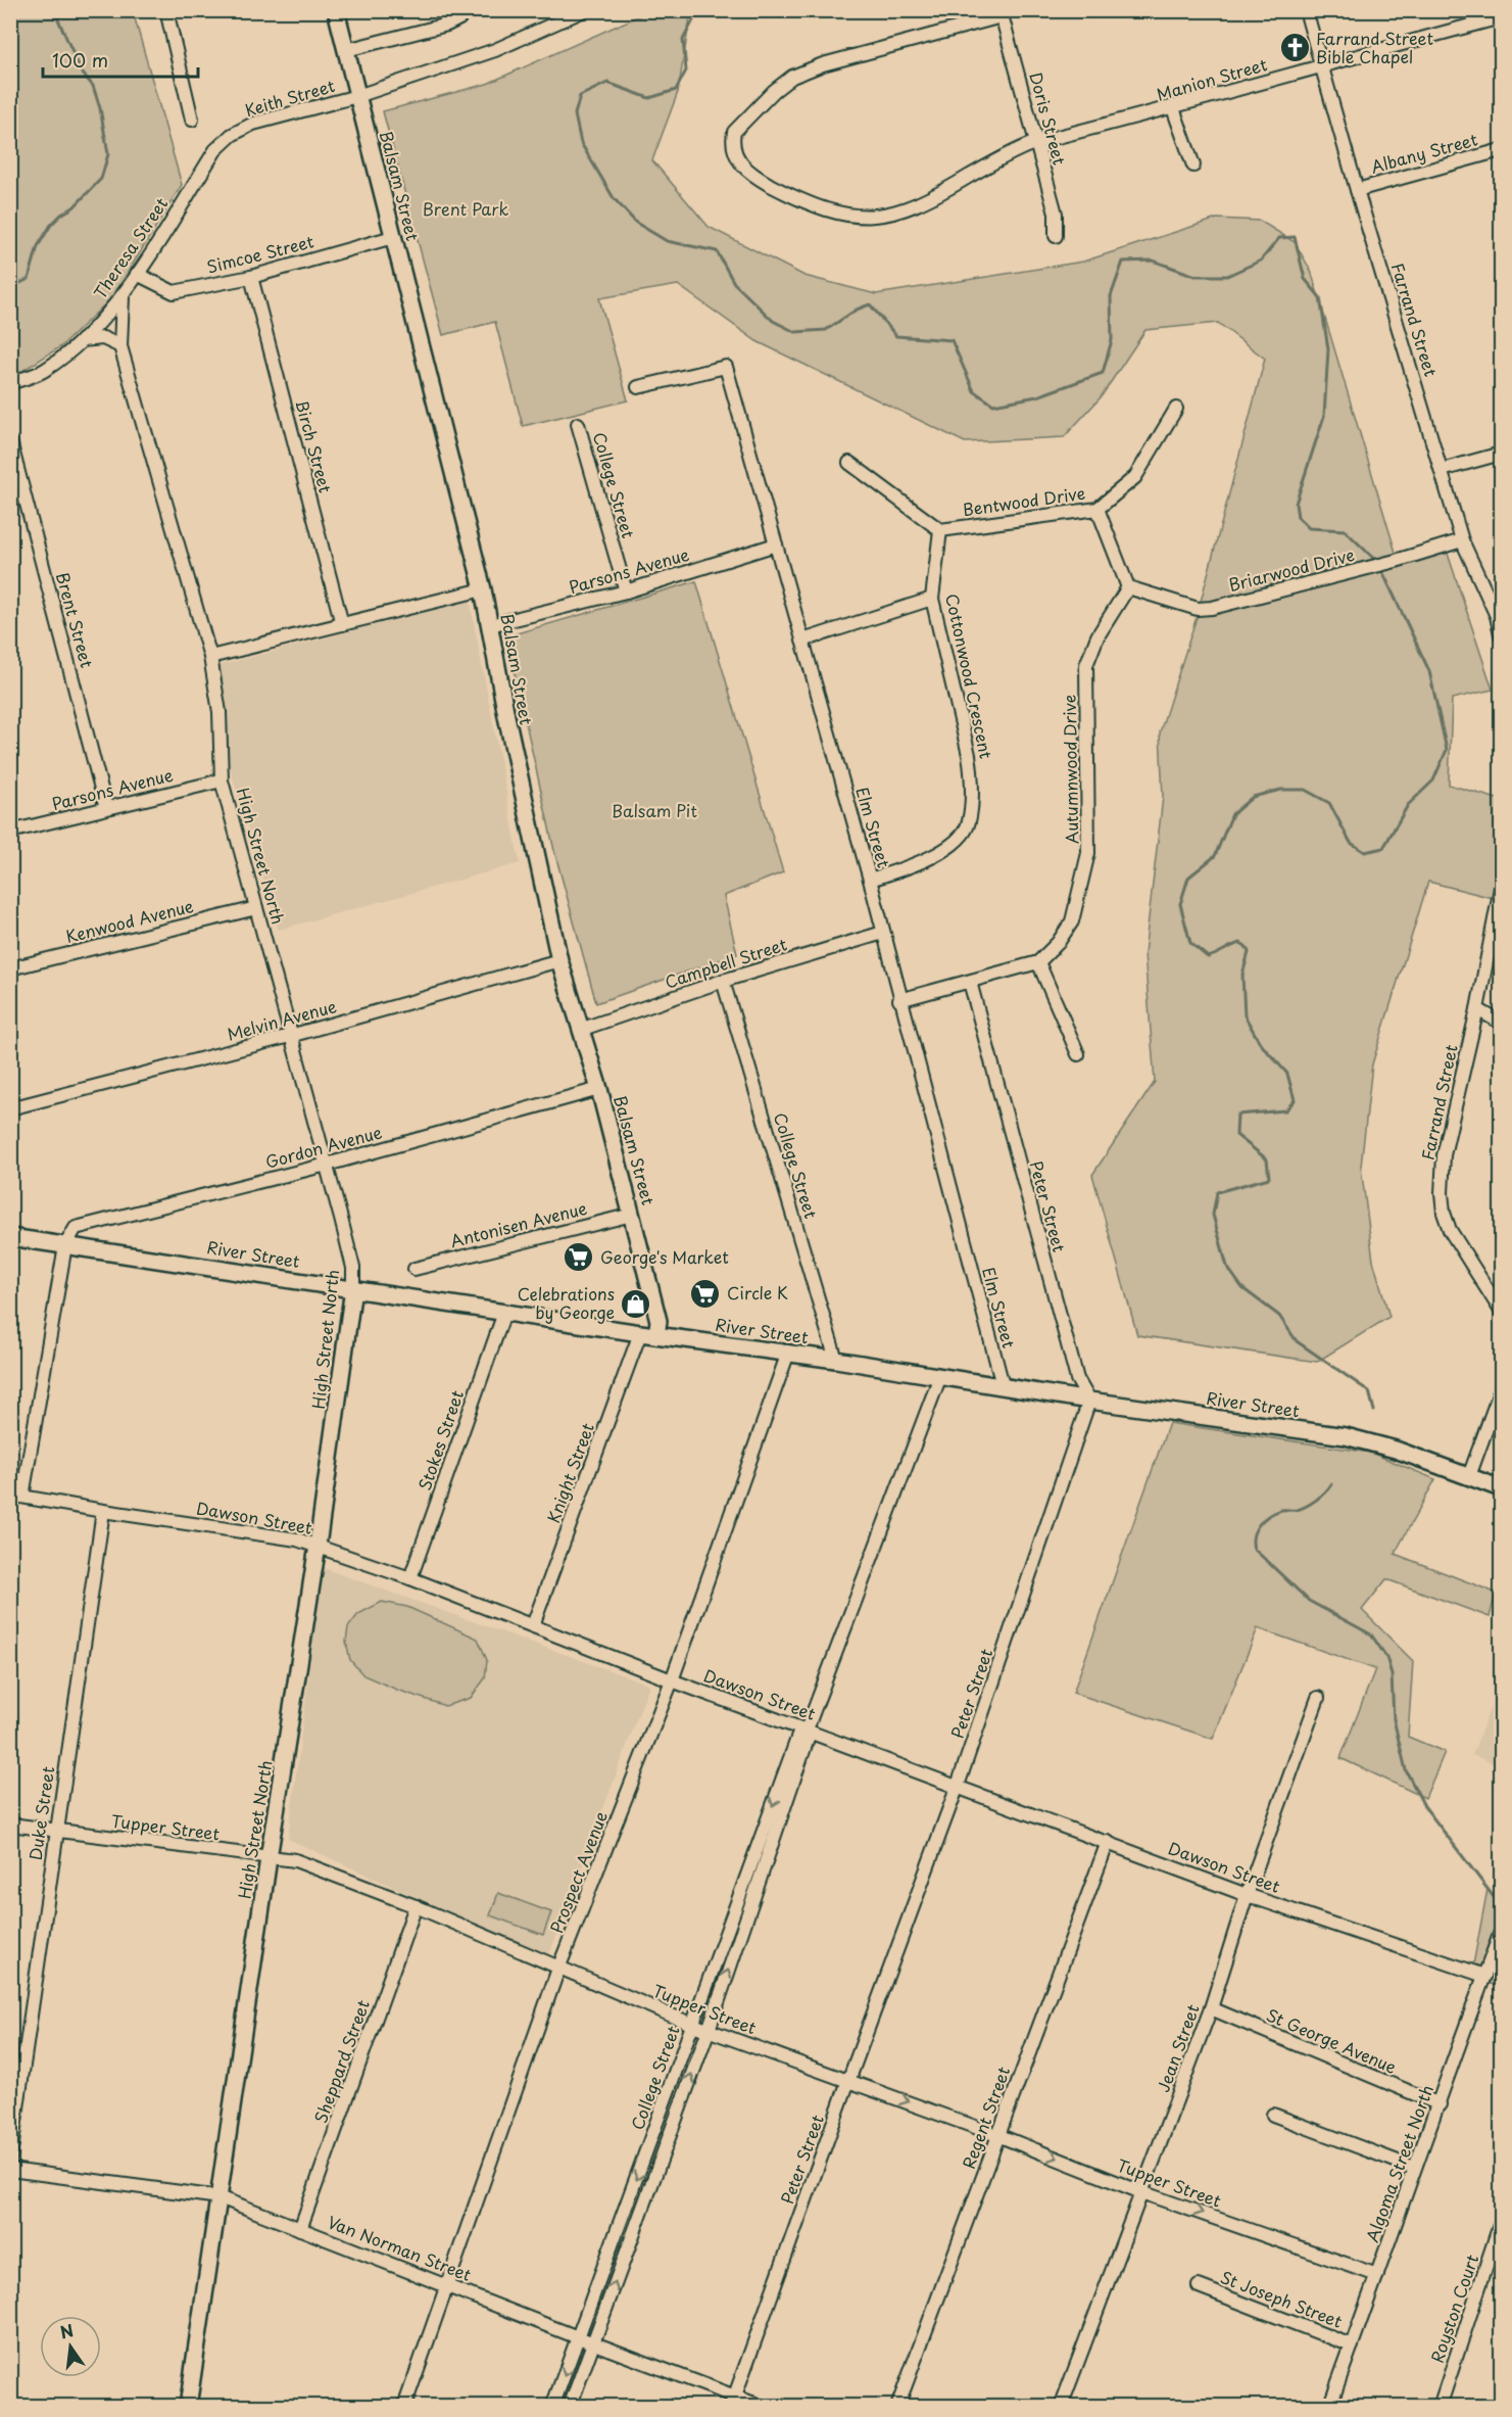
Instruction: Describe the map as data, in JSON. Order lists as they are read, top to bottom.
{
  "streets": {
    "main road": ["Balsam Street", "High Street North", "River Street"],
    "street": [
      "Manion Street",
      "Keith Street",
      "Doris Street",
      "Albany Street",
      "Theresa Street",
      "Simcoe Street",
      "Farrand Street",
      "Birch Street",
      "College Street",
      "Bentwood Drive",
      "Briarwood Drive",
      "Parsons Avenue",
      "Brent Street",
      "Cottonwood Crescent",
      "Autumnwood Drive",
      "Elm Street",
      "Kenwood Avenue",
      "Campbell Street",
      "Melvin Avenue",
      "Gordon Avenue",
      "Peter Street",
      "Antonisen Avenue",
      "Stokes Street",
      "Knight Street",
      "Dawson Street",
      "Duke Street",
      "Tupper Street",
      "Prospect Avenue",
      "St George Avenue",
      "Jean Street",
      "Sheppard Street",
      "Regent Street",
      "Algoma Street North",
      "Van Norman Street",
      "St Joseph Street",
      "Royston Court"
    ]
  },
  "crossings": [
    ["Manion Street", "Doris Street"],
    ["Manion Street", "Farrand Street"],
    ["Keith Street", "Balsam Street"],
    ["Keith Street", "Theresa Street"],
    ["Albany Street", "Farrand Street"],
    ["Balsam Street", "Simcoe Street"],
    ["Balsam Street", "Parsons Avenue"],
    ["Balsam Street", "Campbell Street"],
    ["Balsam Street", "Melvin Avenue"],
    ["Balsam Street", "Gordon Avenue"],
    ["Balsam Street", "Antonisen Avenue"],
    ["Balsam Street", "River Street"],
    ["Theresa Street", "Simcoe Street"],
    ["Theresa Street", "High Street North"],
    ["Simcoe Street", "Birch Street"],
    ["Farrand Street", "Briarwood Drive"],
    ["College Street", "Parsons Avenue"],
    ["College Street", "Campbell Street"],
    ["College Street", "River Street"],
    ["College Street", "Dawson Street"],
    ["College Street", "Tupper Street"],
    ["College Street", "Van Norman Street"],
    ["Bentwood Drive", "Cottonwood Crescent"],
    ["Briarwood Drive", "Autumnwood Drive"],
    ["Parsons Avenue", "Brent Street"],
    ["Parsons Avenue", "Elm Street"],
    ["Parsons Avenue", "High Street North"],
    ["Cottonwood Crescent", "Elm Street"],
    ["Elm Street", "Campbell Street"],
    ["Elm Street", "River Street"],
    ["High Street North", "Kenwood Avenue"],
    ["High Street North", "Melvin Avenue"],
    ["High Street North", "Gordon Avenue"],
    ["High Street North", "River Street"],
    ["High Street North", "Dawson Street"],
    ["High Street North", "Tupper Street"],
    ["High Street North", "Van Norman Street"],
    ["Gordon Avenue", "River Street"],
    ["Peter Street", "River Street"],
    ["Peter Street", "Dawson Street"],
    ["Peter Street", "Tupper Street"],
    ["Peter Street", "Van Norman Street"],
    ["River Street", "Stokes Street"],
    ["River Street", "Knight Street"],
    ["River Street", "Prospect Avenue"],
    ["Stokes Street", "Dawson Street"],
    ["Knight Street", "Dawson Street"],
    ["Dawson Street", "Duke Street"],
    ["Dawson Street", "Prospect Avenue"],
    ["Dawson Street", "Jean Street"],
    ["Dawson Street", "Regent Street"],
    ["Dawson Street", "Algoma Street North"],
    ["Duke Street", "Tupper Street"],
    ["Tupper Street", "Prospect Avenue"],
    ["Tupper Street", "Jean Street"],
    ["Tupper Street", "Sheppard Street"],
    ["Tupper Street", "Regent Street"],
    ["Tupper Street", "Algoma Street North"],
    ["Prospect Avenue", "Van Norman Street"],
    ["St George Avenue", "Jean Street"],
    ["St George Avenue", "Algoma Street North"],
    ["Sheppard Street", "Van Norman Street"],
    ["Algoma Street North", "St Joseph Street"]
  ],
  "one_way": ["Tupper Street"],
  "parks": ["Brent Park", "Balsam Pit"],
  "places": {
    "church": ["Farrand Street Bible Chapel"],
    "supermarket": ["George's Market", "Circle K"],
    "shop": ["Celebrations by George"]
  },
  "scale_bar": "100 m",
  "north": "top"
}
